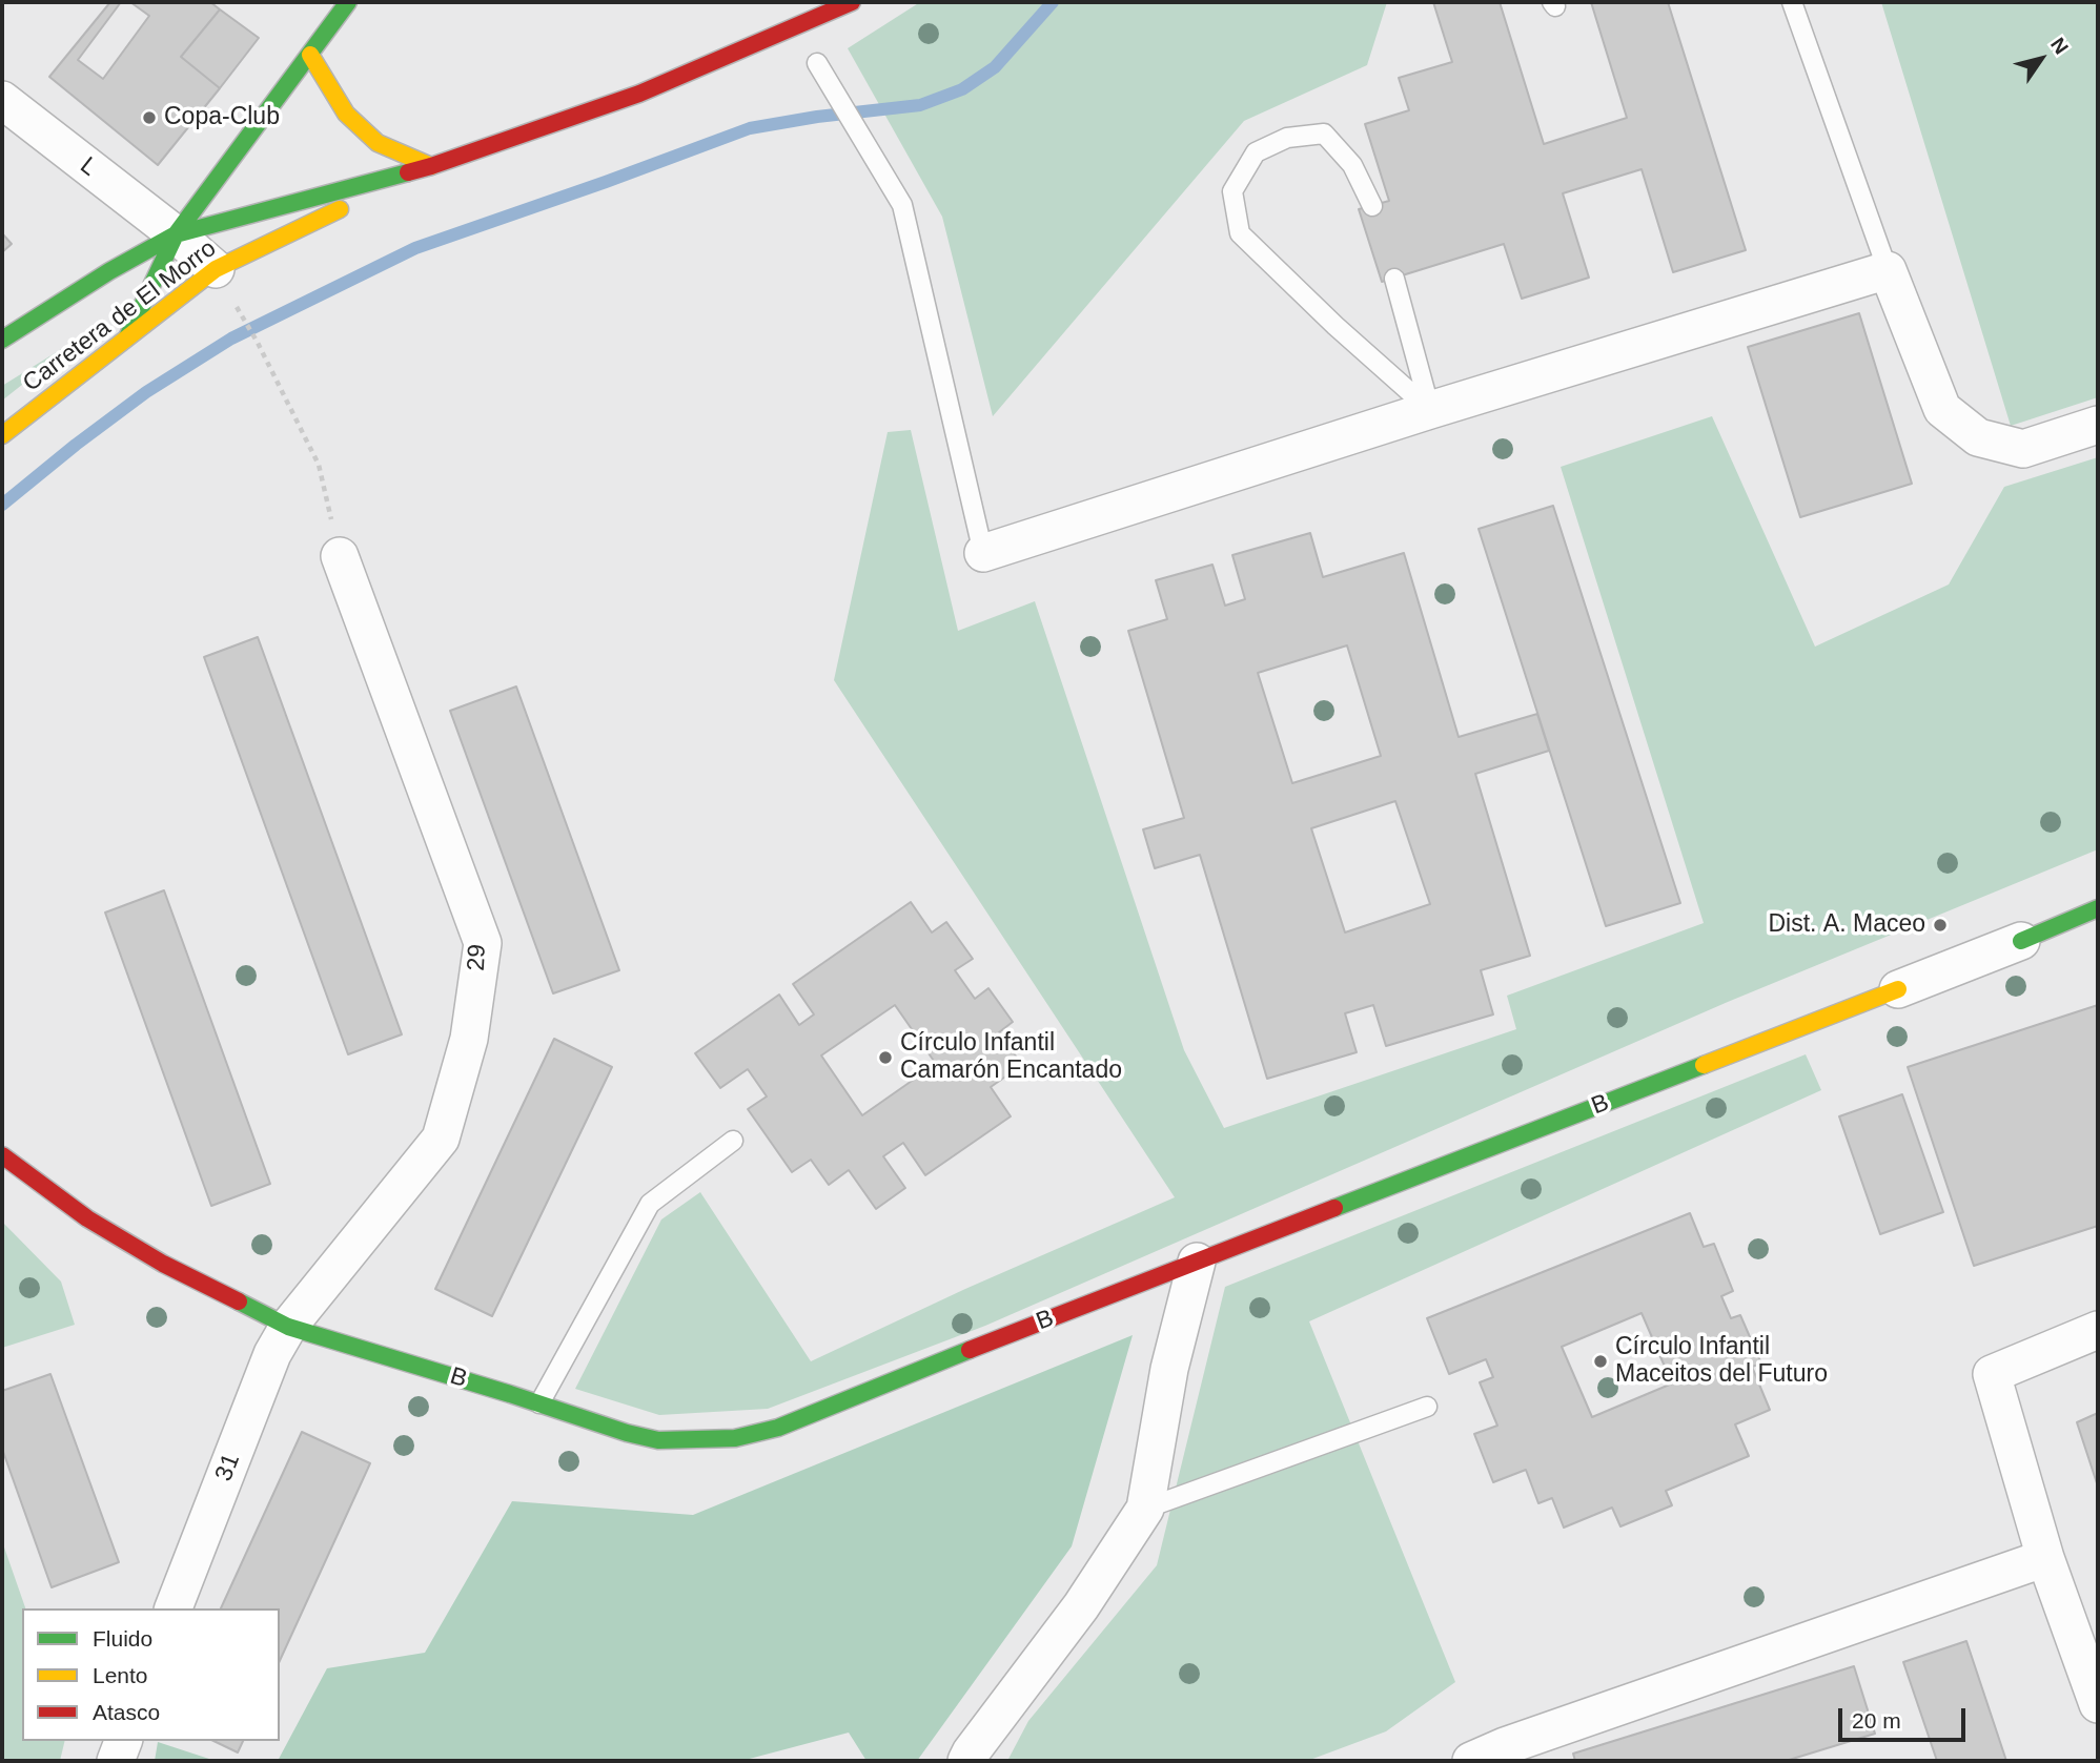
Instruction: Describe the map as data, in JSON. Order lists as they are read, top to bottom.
{
  "streets": {
    "street": [
      "L",
      "Carretera de El Morro",
      "29",
      "B",
      "31"
    ]
  },
  "crossings": [
    ["L", "Carretera de El Morro"],
    ["29", "B"],
    ["29", "31"],
    ["B", "31"]
  ],
  "places": [
    "Copa-Club",
    "Dist. A. Maceo",
    "Círculo Infantil Camarón Encantado",
    "Círculo Infantil Maceitos del Futuro"
  ],
  "legend": ["Fluido", "Lento", "Atasco"],
  "scale_bar": "20 m",
  "north": "top right"
}
